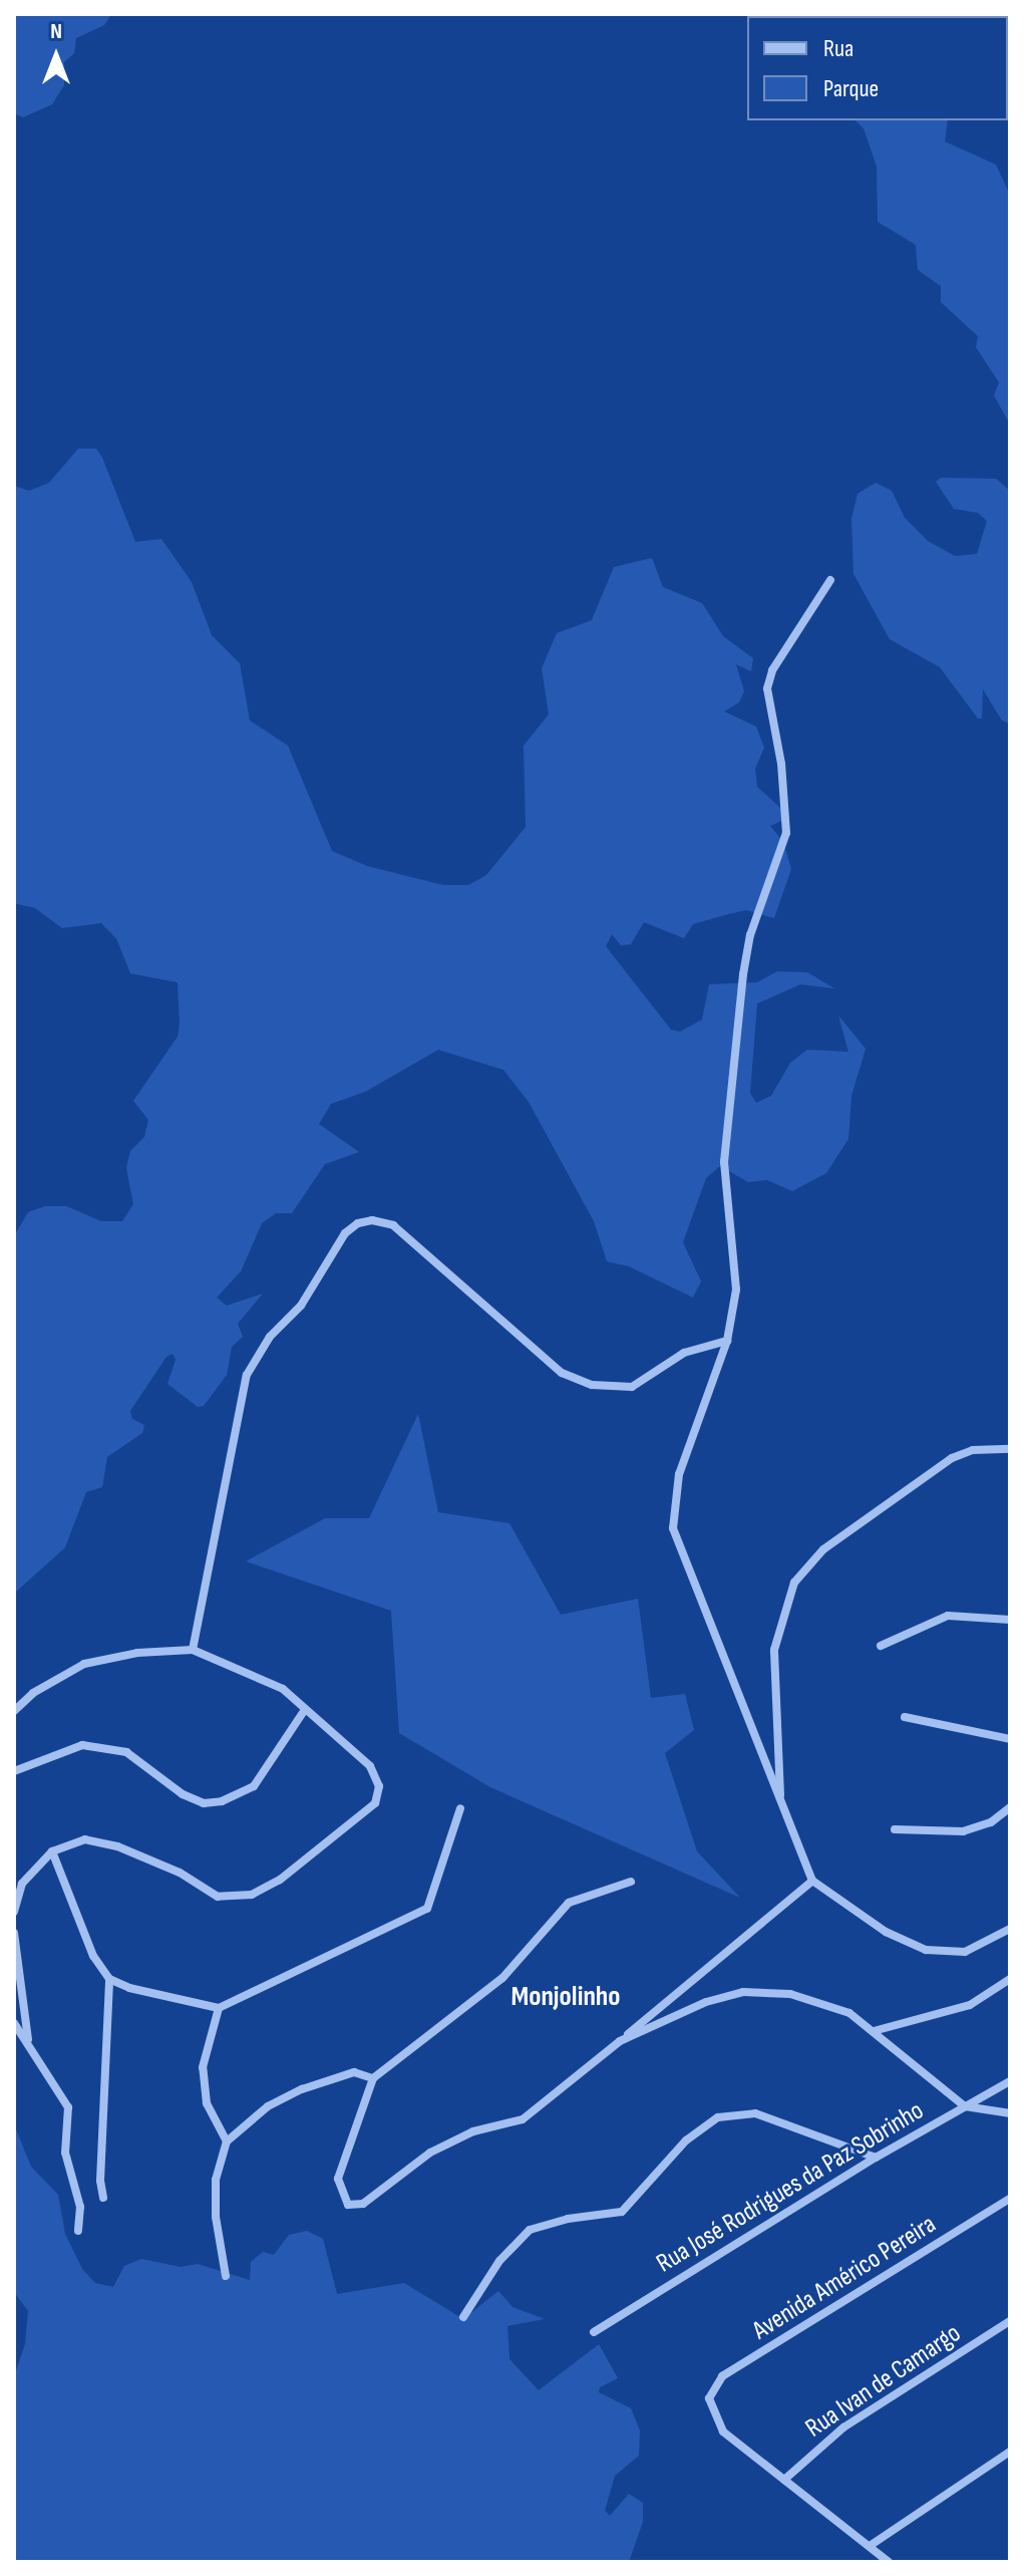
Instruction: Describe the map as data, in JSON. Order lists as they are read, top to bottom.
{
  "streets": {
    "street": ["Rua José Rodrigues da Paz Sobrinho", "Avenida Américo Pereira", "Rua Ivan de Camargo"]
  },
  "crossings": [
    ["Avenida Américo Pereira", "Rua Ivan de Camargo"]
  ],
  "districts": ["Monjolinho"],
  "legend": ["Rua", "Parque"],
  "north": "top"
}
